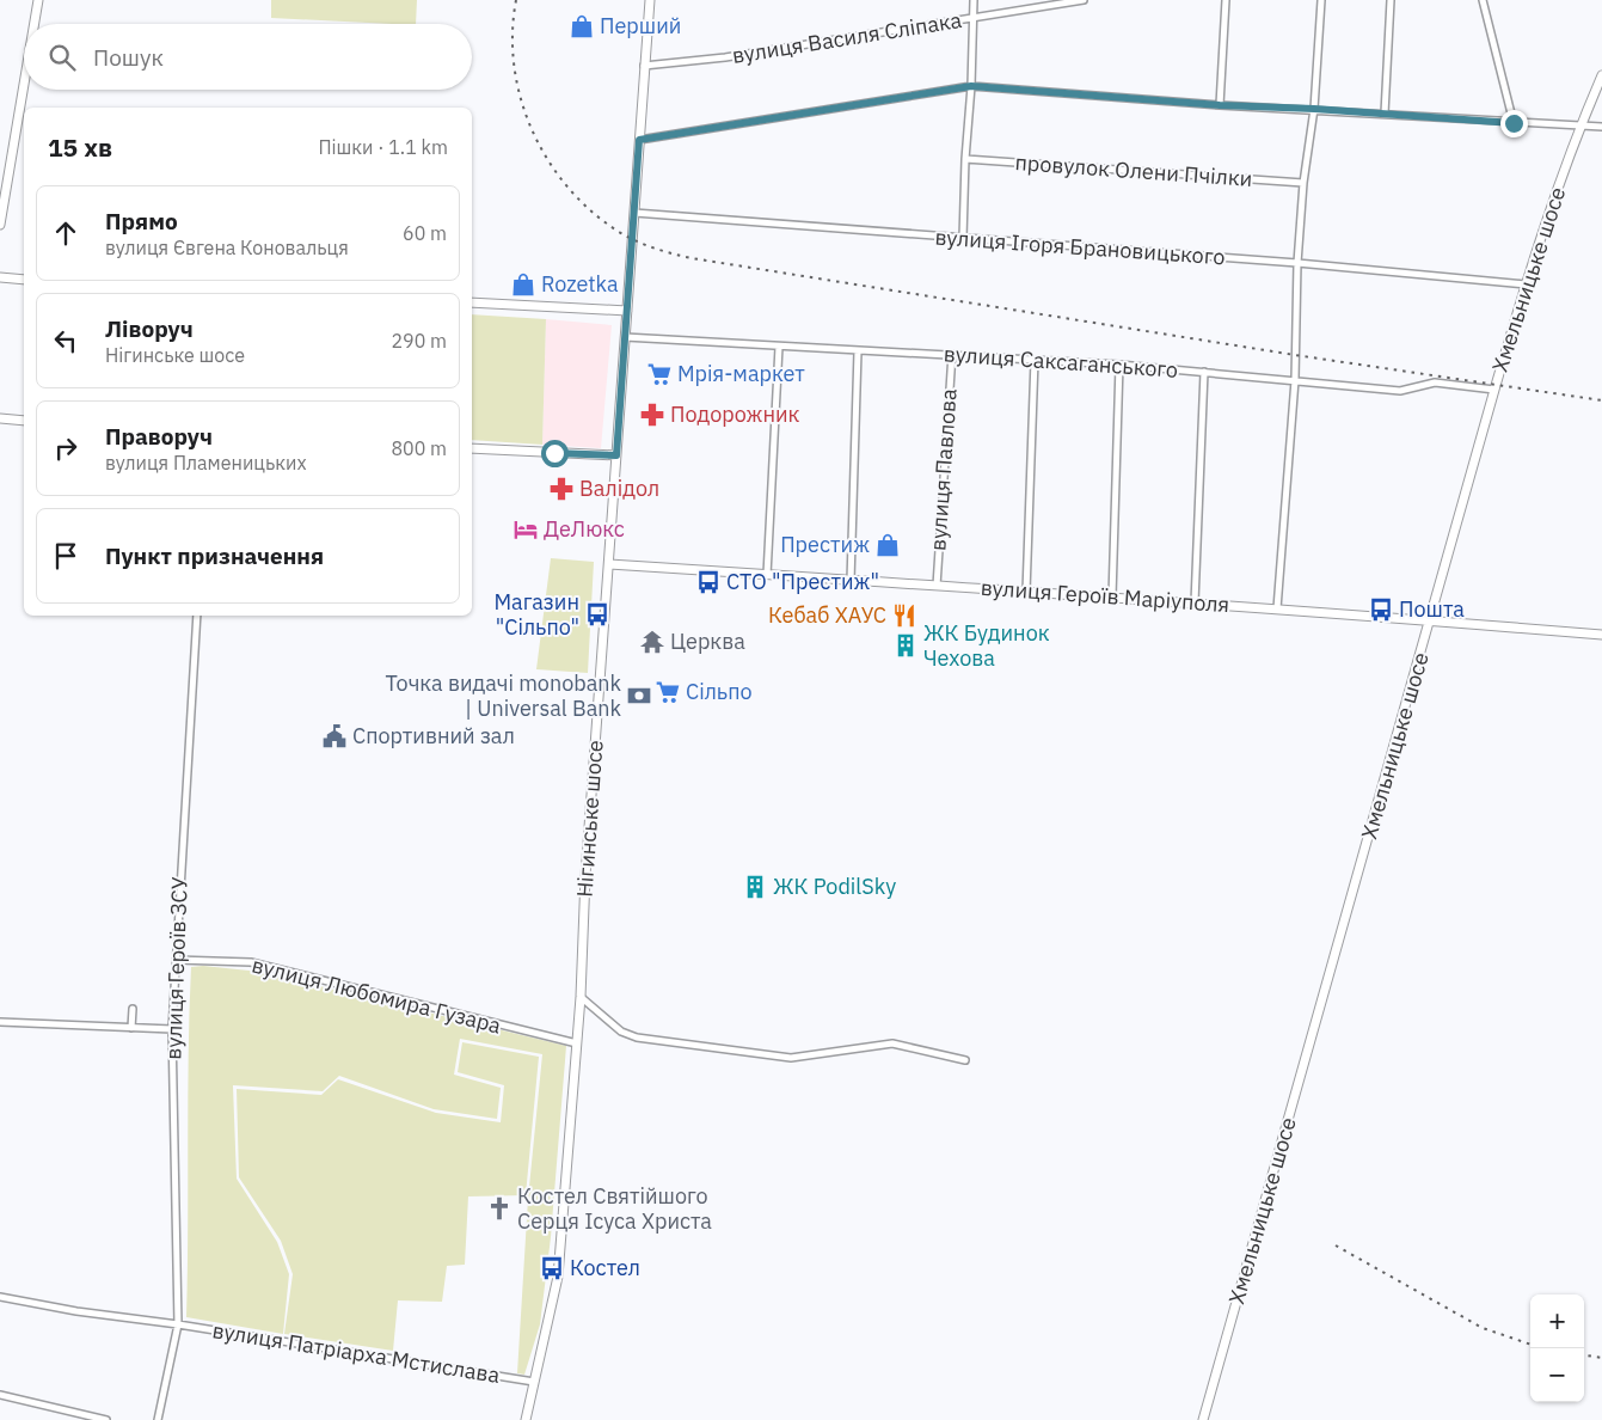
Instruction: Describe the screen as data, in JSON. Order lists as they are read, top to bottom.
{
  "streets": {
    "main road": ["Хмельницьке шосе", "вулиця Героїв Маріуполя", "Нігинське шосе"],
    "street": [
      "вулиця Василя Сліпака",
      "провулок Олени Пчілки",
      "вулиця Ігоря Брановицького",
      "вулиця Саксаганського",
      "вулиця Павлова",
      "вулиця Героїв ЗСУ",
      "вулиця Любомира Гузара",
      "вулиця Патріарха Мстислава"
    ]
  },
  "crossings": [
    ["вулиця Василя Сліпака", "Нігинське шосе"],
    ["вулиця Ігоря Брановицького", "Хмельницьке шосе"],
    ["вулиця Ігоря Брановицького", "Нігинське шосе"],
    ["Хмельницьке шосе", "вулиця Саксаганського"],
    ["Хмельницьке шосе", "вулиця Героїв Маріуполя"],
    ["вулиця Саксаганського", "вулиця Павлова"],
    ["вулиця Саксаганського", "Нігинське шосе"],
    ["вулиця Павлова", "вулиця Героїв Маріуполя"],
    ["вулиця Героїв Маріуполя", "Нігинське шосе"],
    ["Нігинське шосе", "вулиця Любомира Гузара"],
    ["Нігинське шосе", "вулиця Патріарха Мстислава"],
    ["вулиця Героїв ЗСУ", "вулиця Любомира Гузара"],
    ["вулиця Героїв ЗСУ", "вулиця Патріарха Мстислава"]
  ],
  "places": {
    "shop": ["Перший", "Rozetka", "Престиж"],
    "supermarket": ["Мрія-маркет", "Сільпо"],
    "pharmacy": ["Подорожник", "Валідол"],
    "hotel": ["ДеЛюкс"],
    "bus stop": [
      "СТО \"Престиж\"",
      "Пошта",
      "Магазин \"Сільпо\"",
      "Костел"
    ],
    "restaurant": ["Кебаб ХАУС"],
    "temple": ["Церква"],
    "building": ["ЖК Будинок Чехова", "ЖК PodilSky"],
    "bank": ["Точка видачі monobank | Universal Bank"],
    "public building": ["Спортивний зал"],
    "church": ["Костел Святійшого Серця Ісуса Христа"]
  },
  "page": {
    "search": "Пошук",
    "heading": ["15 хв", "Пішки · 1.1 km"],
    "list": [
      ["Прямо", "вулиця Євгена Коновальця", "60 m"],
      ["Ліворуч", "Нігинське шосе", "290 m"],
      ["Праворуч", "вулиця Пламеницьких", "800 m"],
      "Пункт призначення"
    ],
    "map_buttons": ["+", "−"]
  }
}
